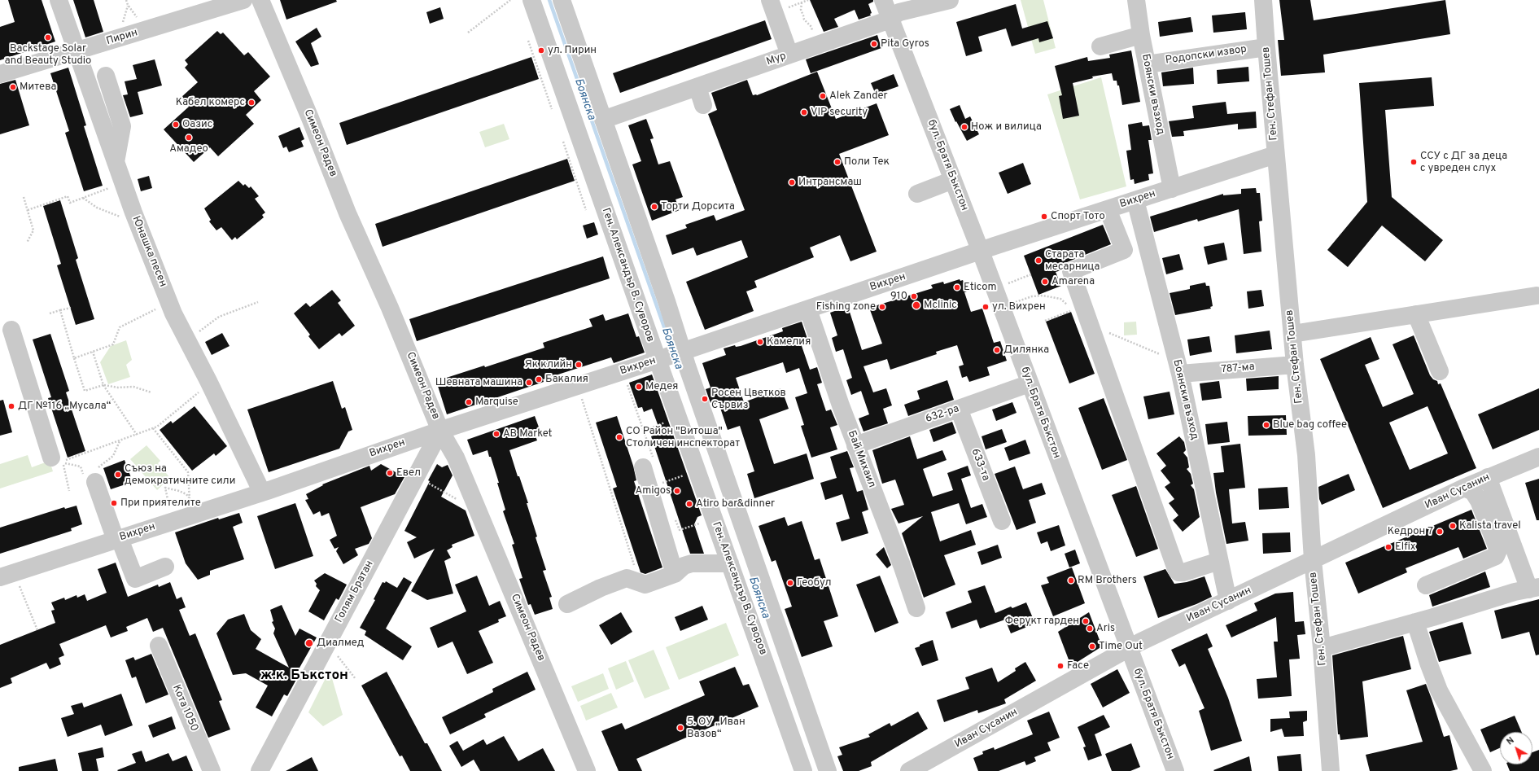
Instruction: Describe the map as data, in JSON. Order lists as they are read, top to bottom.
{
  "streets": {
    "street": [
      "Пирин",
      "Родопски извор",
      "Мур",
      "Ген. Стефан Тошев",
      "Боянски възход",
      "Симеон Радев",
      "бул. Братя Бъкстон",
      "Вихрен",
      "Юнашка песен",
      "Ген. Александър В. Суворов",
      "787-ма",
      "632-ра",
      "Бай Михаил",
      "633-та",
      "Иван Сусанин",
      "Голям Братан",
      "Кота 1050"
    ]
  },
  "crossings": [
    ["Пирин", "Юнашка песен"],
    ["Родопски извор", "Ген. Стефан Тошев"],
    ["Родопски извор", "Боянски възход"],
    ["Мур", "бул. Братя Бъкстон"],
    ["Ген. Стефан Тошев", "Вихрен"],
    ["Ген. Стефан Тошев", "787-ма"],
    ["Ген. Стефан Тошев", "Иван Сусанин"],
    ["Боянски възход", "Вихрен"],
    ["Боянски възход", "787-ма"],
    ["Боянски възход", "Иван Сусанин"],
    ["Симеон Радев", "Вихрен"],
    ["Симеон Радев", "Голям Братан"],
    ["бул. Братя Бъкстон", "Вихрен"],
    ["бул. Братя Бъкстон", "632-ра"],
    ["бул. Братя Бъкстон", "Иван Сусанин"],
    ["Вихрен", "Юнашка песен"],
    ["Вихрен", "Ген. Александър В. Суворов"],
    ["Вихрен", "Бай Михаил"],
    ["Вихрен", "Голям Братан"],
    ["632-ра", "Бай Михаил"],
    ["632-ра", "633-та"]
  ],
  "districts": ["ж.к. Бъкстон"],
  "water": ["Боянска"],
  "places": [
    "Backstage Solar and Beauty Studio",
    "Pita Gyros",
    "ул. Пирин",
    "Митева",
    "Alek Zander",
    "Кабел комерс",
    "VIP security",
    "Оазис",
    "Нож и вилица",
    "Амадео",
    "Поли Тек",
    "ССУ с ДГ за деца с увреден слух",
    "Интрансмаш",
    "Торти Дорсита",
    "Спорт Тото",
    "Старата месарница",
    "Amarena",
    "Eticom",
    "910",
    "Mclinic",
    "Fishing zone",
    "ул. Вихрен",
    "Камелия",
    "Дилянка",
    "Як клийн",
    "Бакалия",
    "Шевната машина",
    "Медея",
    "Росен Цветков Сървиз",
    "Marquise",
    "ДГ №116 „Мусала“",
    "Blue bag coffee",
    "AB Market",
    "СО Район \"Витоша\" Столичен инспекторат",
    "Евел",
    "Съюз на демократичните сили",
    "Amigos",
    "При приятелите",
    "Atiro bar&dinner",
    "Kalista travel",
    "Кедрон 7",
    "Elfix",
    "RM Brothers",
    "Геобул",
    "Ферукт гарден",
    "Aris",
    "Диалмед",
    "Time Out",
    "Face",
    "5. ОУ „Иван Вазов“"
  ],
  "north": "top left"
}
